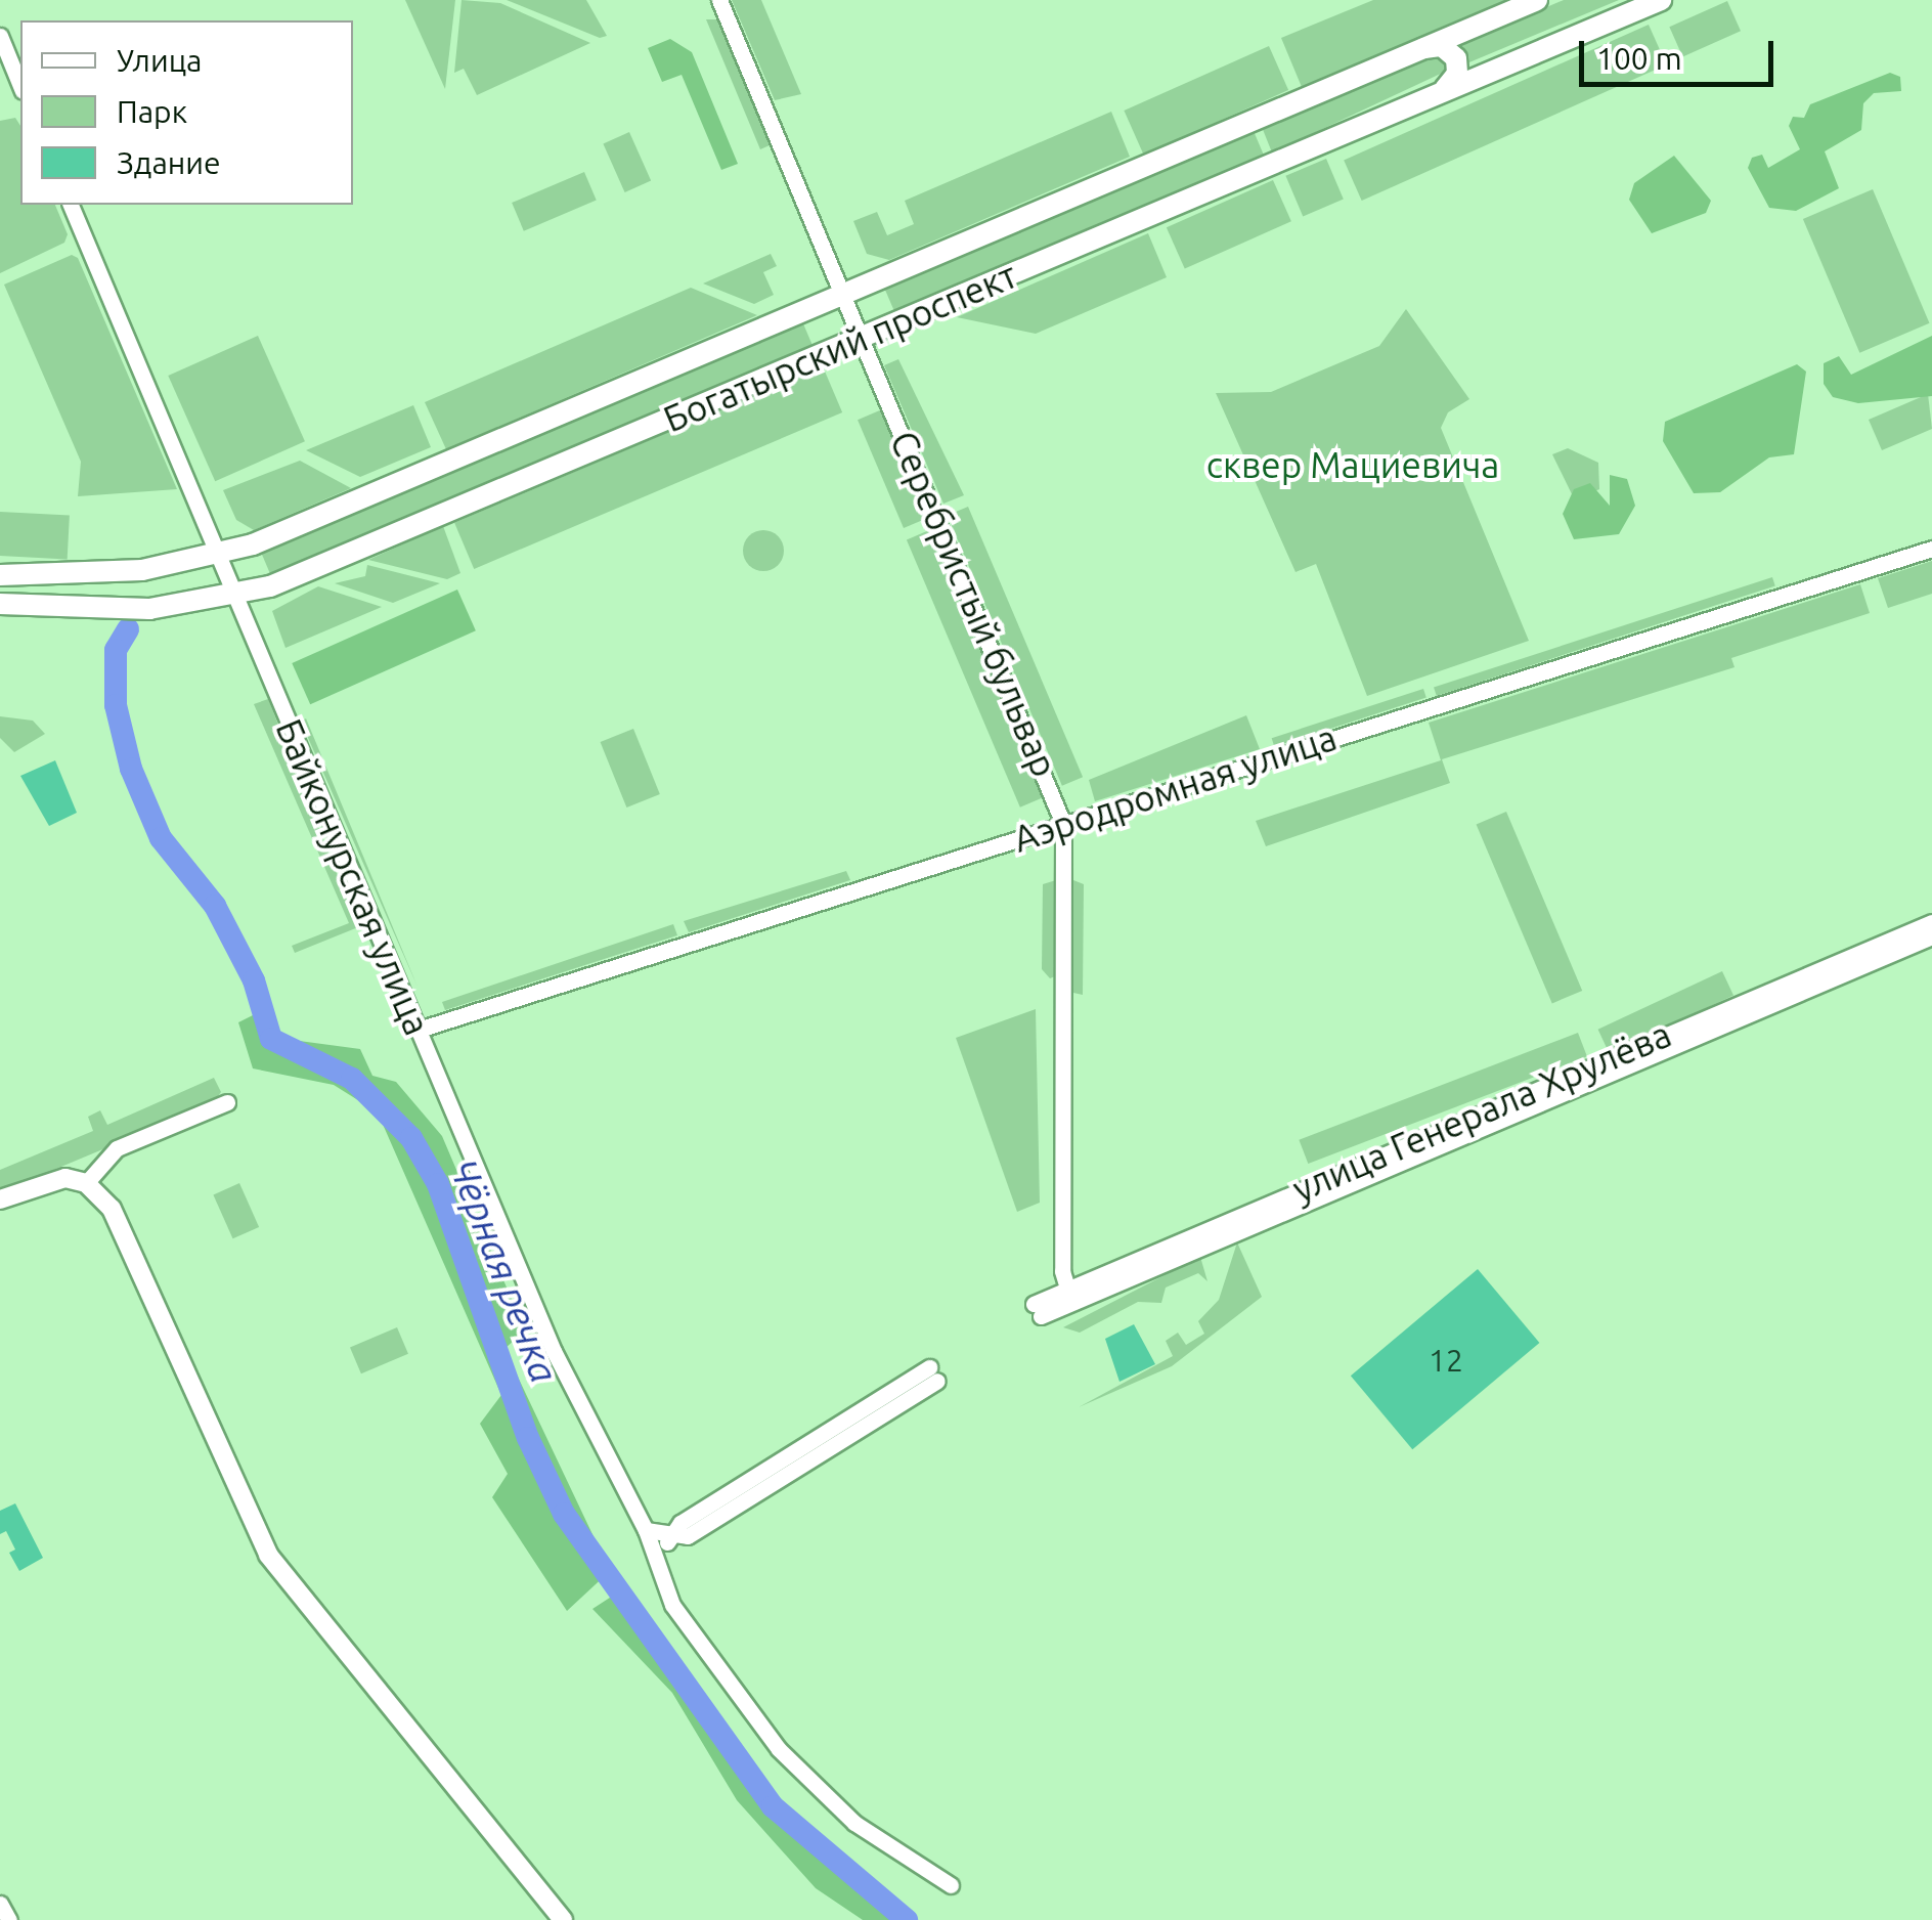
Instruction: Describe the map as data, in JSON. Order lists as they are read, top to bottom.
{
  "streets": {
    "main road": ["Богатырский проспект"],
    "street": [
      "Серебристый бульвар",
      "Аэродромная улица",
      "Байконурская улица",
      "улица Генерала Хрулёва"
    ]
  },
  "crossings": [
    ["Богатырский проспект", "Серебристый бульвар"],
    ["Богатырский проспект", "Байконурская улица"],
    ["Серебристый бульвар", "Аэродромная улица"],
    ["Серебристый бульвар", "улица Генерала Хрулёва"],
    ["Аэродромная улица", "Байконурская улица"]
  ],
  "water": ["Чёрная речка"],
  "parks": ["сквер Мациевича"],
  "house_numbers": ["12"],
  "legend": ["Улица", "Парк", "Здание"],
  "scale_bar": "100 m"
}
